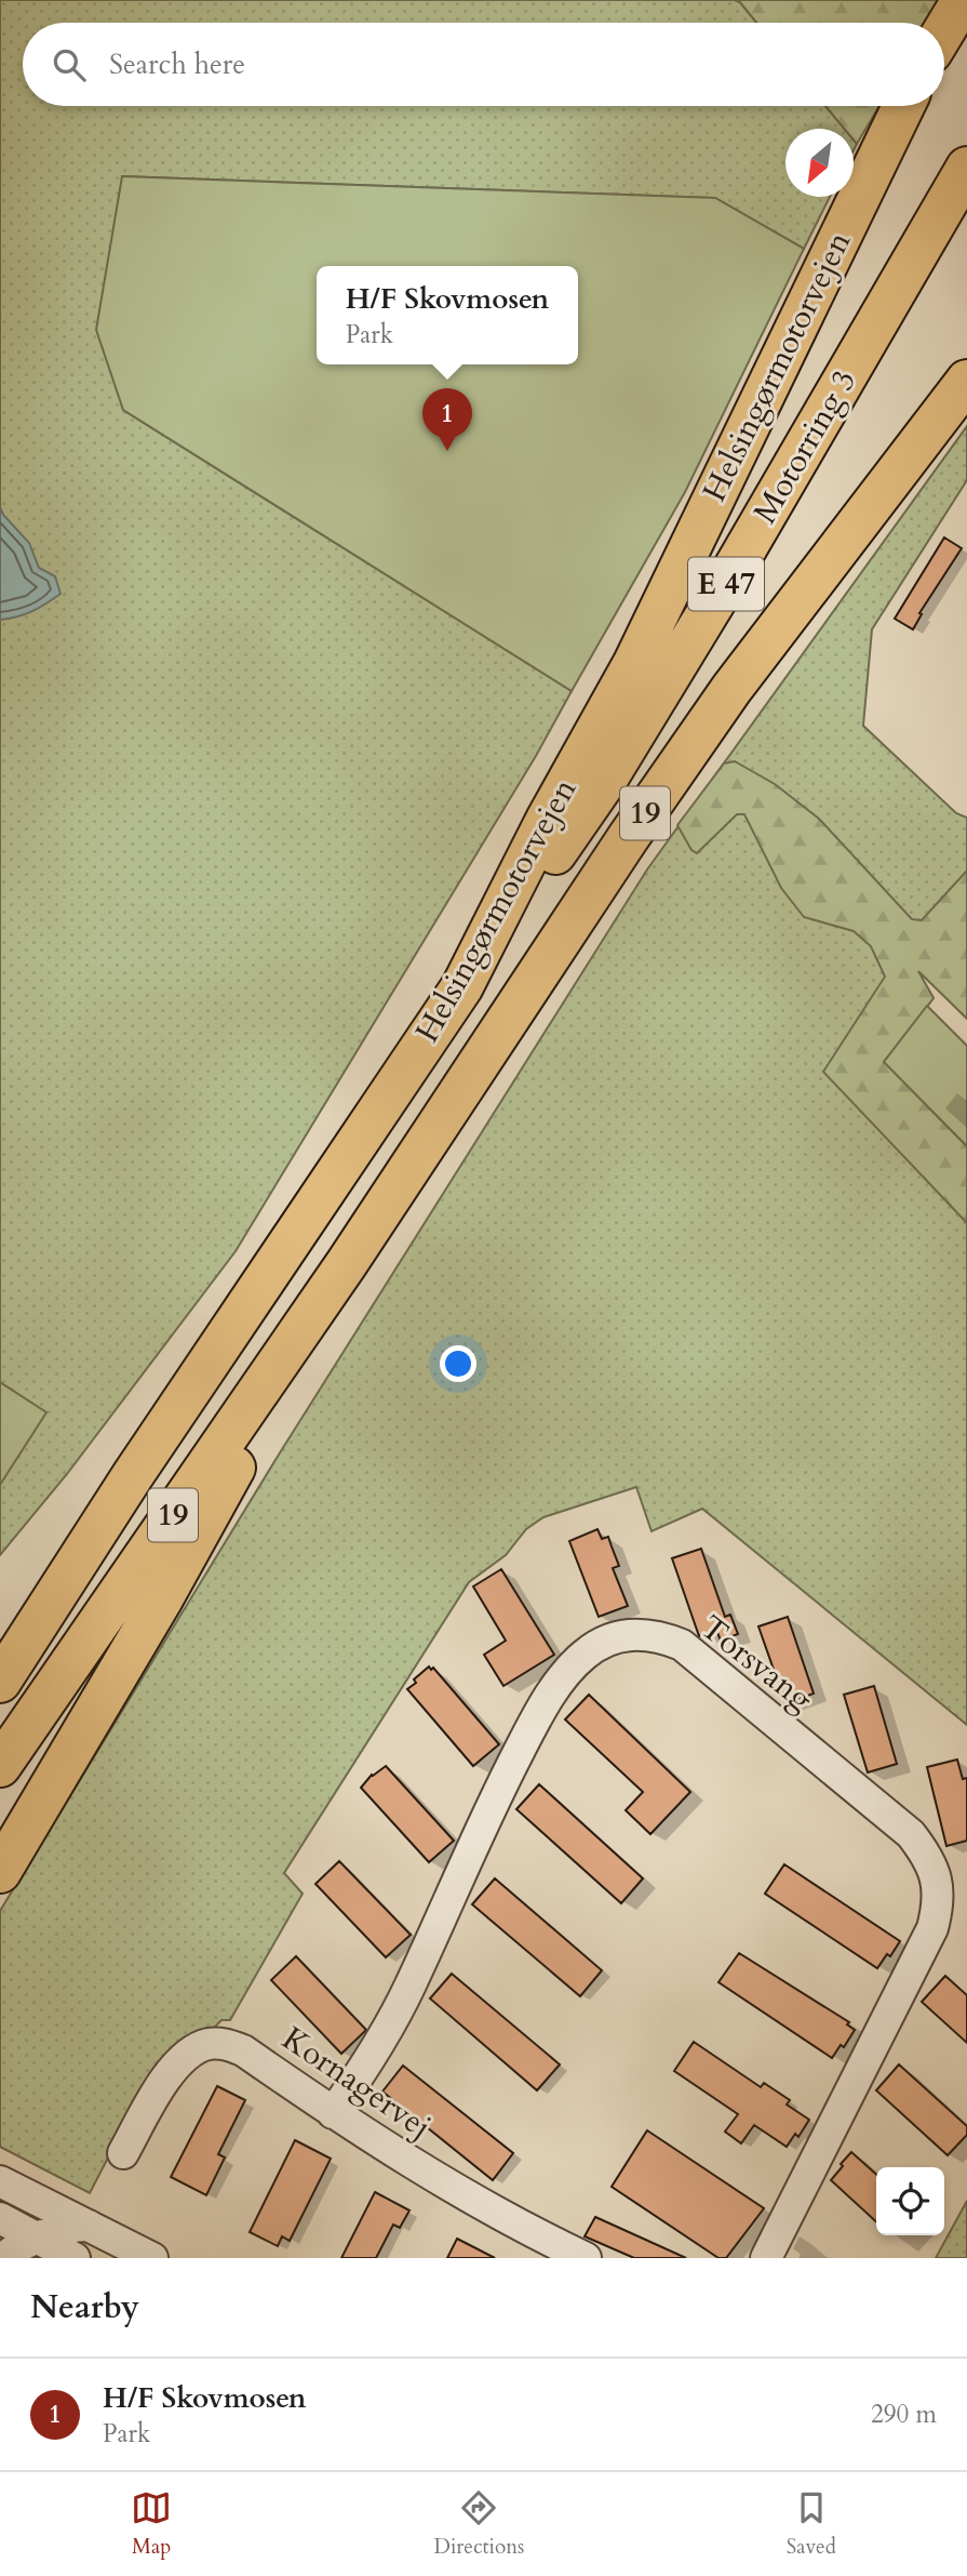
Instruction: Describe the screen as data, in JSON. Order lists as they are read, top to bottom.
{
  "streets": {
    "highway": [
      "Helsingørmotorvejen",
      "Motorring 3",
      "E 47",
      "19"
    ],
    "street": ["Torsvang", "Kornagervej"]
  },
  "crossings": [
    ["Helsingørmotorvejen", "Motorring 3"],
    ["Torsvang", "Kornagervej"]
  ],
  "north": "bottom left",
  "page": {
    "search": "Search here",
    "popup": ["H/F Skovmosen", "Park"],
    "pins": "1",
    "heading": "Nearby",
    "list": [
      {
        "mark": "1",
        "name": "H/F Skovmosen",
        "note": "Park",
        "value": "290 m"
      }
    ],
    "nav": ["Map", "Directions", "Saved"]
  }
}
